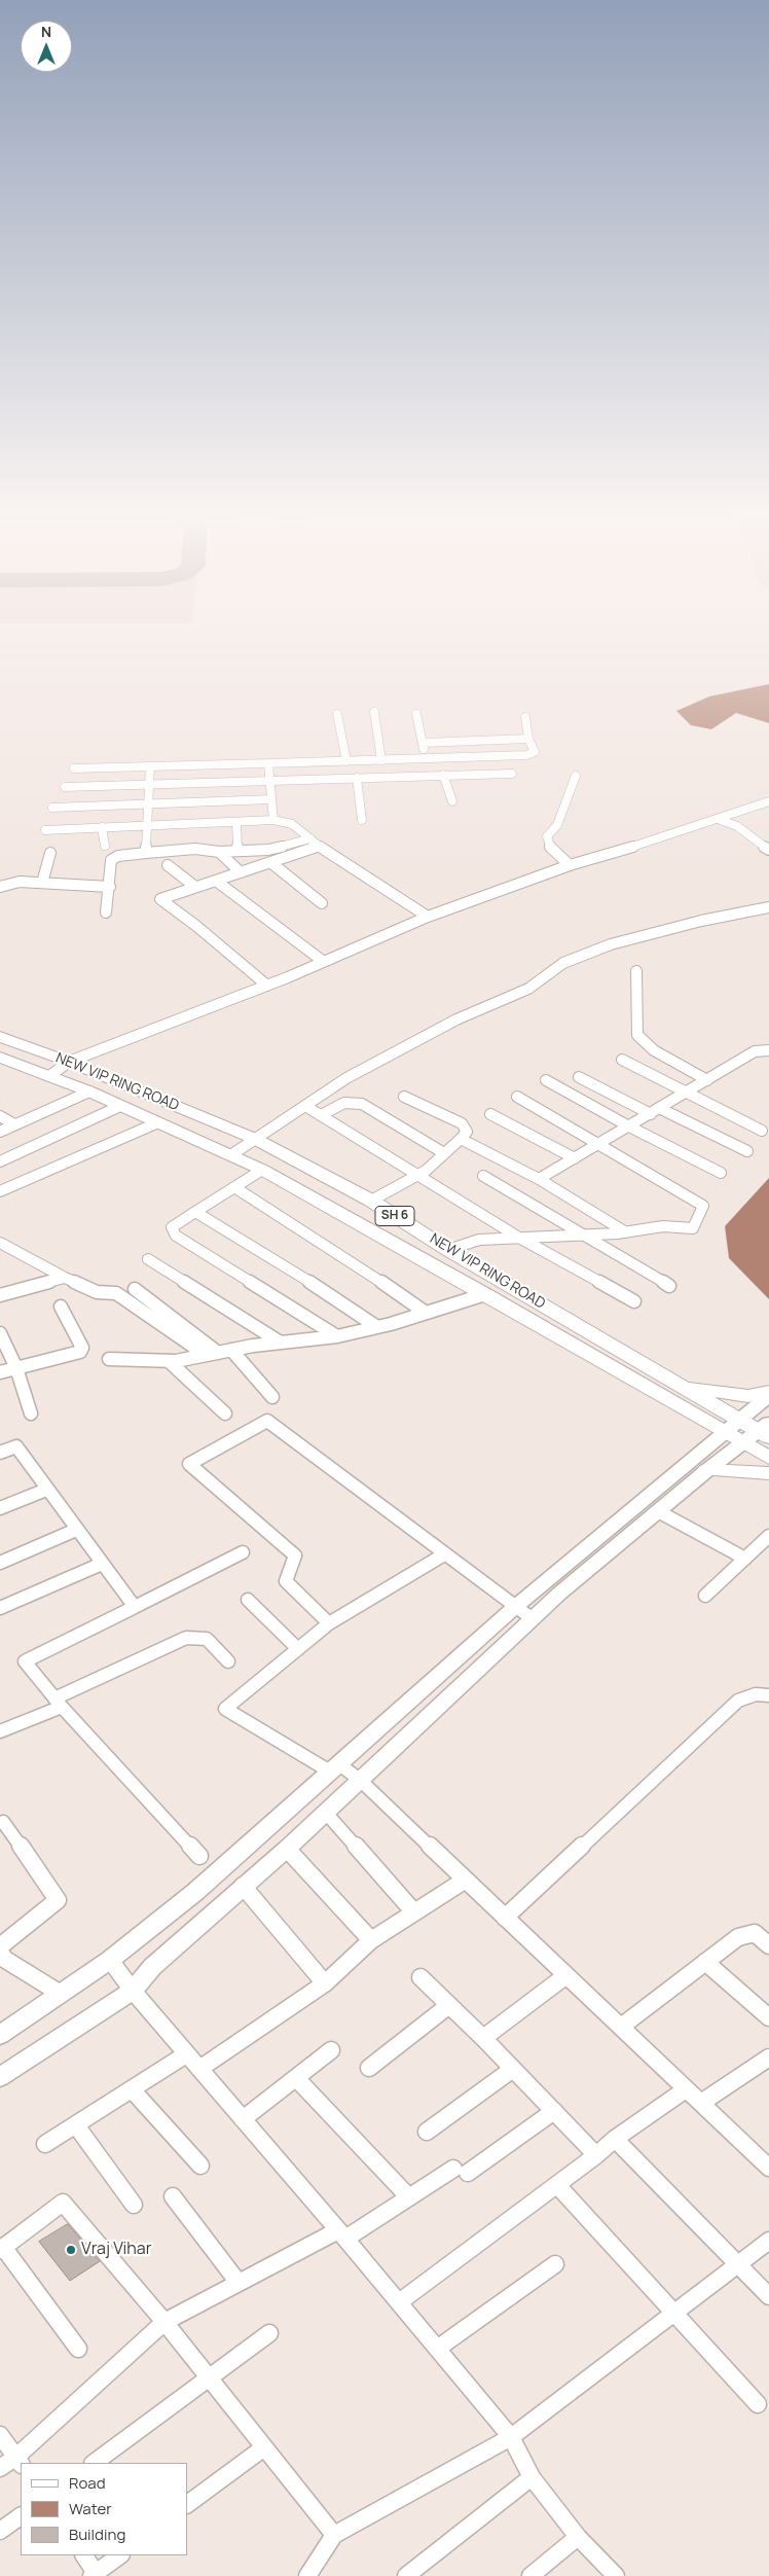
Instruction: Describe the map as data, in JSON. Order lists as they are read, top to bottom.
{
  "streets": {
    "main road": ["NEW VIP RING ROAD", "SH 6"]
  },
  "places": ["Vraj Vihar"],
  "legend": ["Road", "Water", "Building"],
  "north": "top"
}
